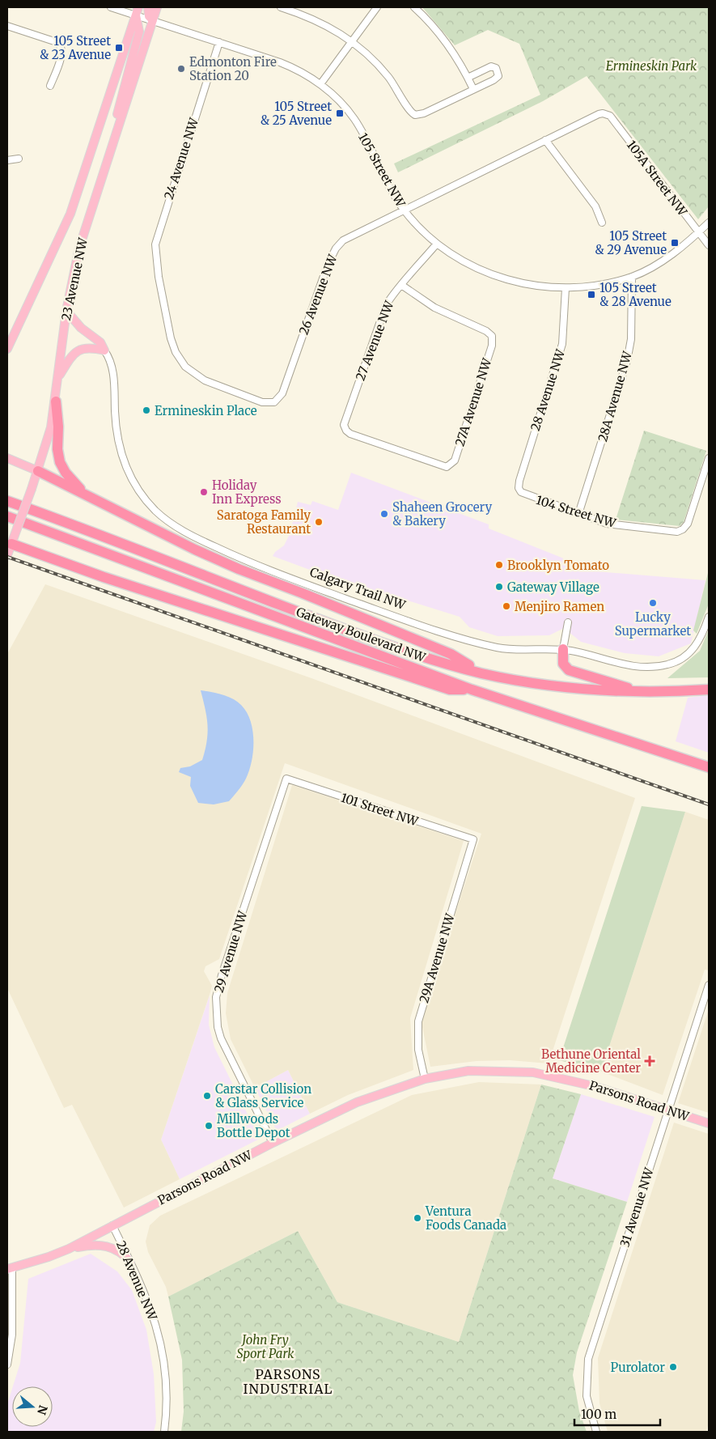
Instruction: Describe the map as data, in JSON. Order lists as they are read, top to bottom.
{
  "streets": {
    "highway": ["Gateway Boulevard NW"],
    "main road": ["23 Avenue NW", "Parsons Road NW"],
    "street": [
      "24 Avenue NW",
      "105 Street NW",
      "105A Street NW",
      "26 Avenue NW",
      "27 Avenue NW",
      "28 Avenue NW",
      "28A Avenue NW",
      "27A Avenue NW",
      "104 Street NW",
      "Calgary Trail NW",
      "101 Street NW",
      "29 Avenue NW",
      "29A Avenue NW",
      "31 Avenue NW"
    ]
  },
  "crossings": [
    ["24 Avenue NW", "105 Street NW"],
    ["24 Avenue NW", "26 Avenue NW"],
    ["105 Street NW", "105A Street NW"],
    ["105 Street NW", "23 Avenue NW"],
    ["105 Street NW", "26 Avenue NW"],
    ["105 Street NW", "27 Avenue NW"],
    ["105 Street NW", "28 Avenue NW"],
    ["105 Street NW", "28A Avenue NW"],
    ["105A Street NW", "26 Avenue NW"],
    ["27 Avenue NW", "27A Avenue NW"],
    ["28 Avenue NW", "104 Street NW"],
    ["28 Avenue NW", "Parsons Road NW"],
    ["28A Avenue NW", "104 Street NW"],
    ["101 Street NW", "29 Avenue NW"],
    ["101 Street NW", "29A Avenue NW"],
    ["29 Avenue NW", "Parsons Road NW"],
    ["29A Avenue NW", "Parsons Road NW"],
    ["Parsons Road NW", "31 Avenue NW"]
  ],
  "districts": ["PARSONS INDUSTRIAL"],
  "parks": ["Ermineskin Park", "John Fry Sport Park"],
  "places": {
    "transit": [
      "105 Street & 23 Avenue",
      "105 Street & 25 Avenue",
      "105 Street & 29 Avenue",
      "105 Street & 28 Avenue"
    ],
    "other": [
      "Edmonton Fire Station 20",
      "Ermineskin Place",
      "Holiday Inn Express",
      "Shaheen Grocery & Bakery",
      "Saratoga Family Restaurant",
      "Brooklyn Tomato",
      "Gateway Village",
      "Lucky Supermarket",
      "Menjiro Ramen",
      "Carstar Collision & Glass Service",
      "Millwoods Bottle Depot",
      "Ventura Foods Canada",
      "Purolator"
    ],
    "health": ["Bethune Oriental Medicine Center"]
  },
  "scale_bar": "100 m",
  "north": "right"
}
